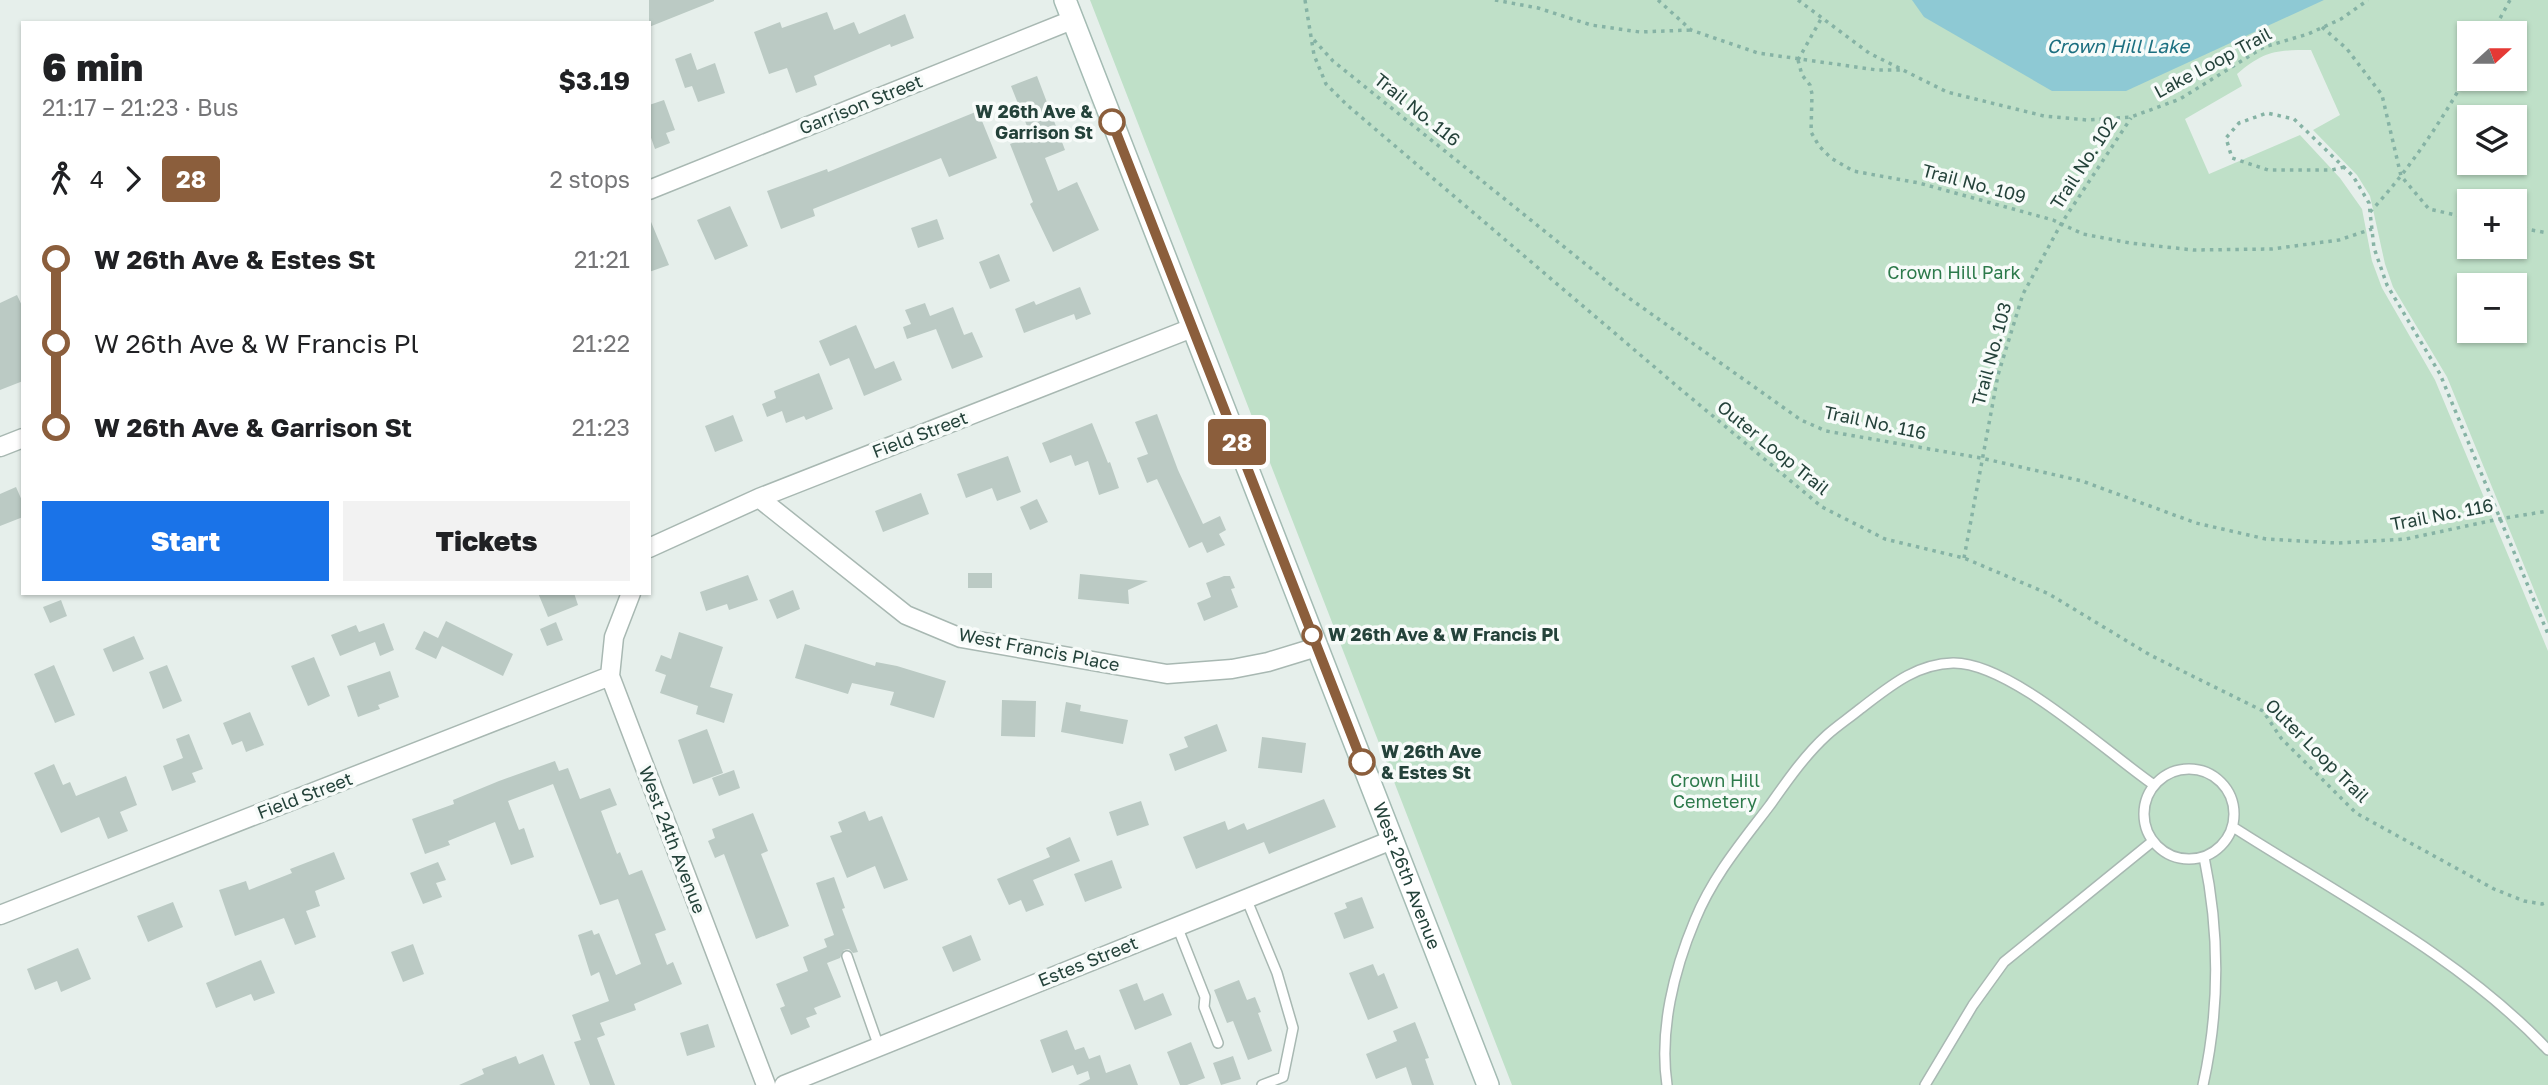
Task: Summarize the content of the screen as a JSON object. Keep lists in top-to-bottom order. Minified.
{"streets":{"street":["Garrison Street","Field Street","West Francis Place","West 24th Avenue","West 26th Avenue","Estes Street"],"path":["Lake Loop Trail","Trail No. 116","Trail No. 102","Trail No. 109","Trail No. 103","Outer Loop Trail"]},"crossings":[["Lake Loop Trail","Trail No. 102"],["Garrison Street","West 26th Avenue"],["Trail No. 116","Trail No. 103"],["Trail No. 116","Outer Loop Trail"],["Trail No. 102","Trail No. 109"],["Trail No. 102","Trail No. 103"],["Trail No. 109","Trail No. 103"],["Trail No. 103","Outer Loop Trail"],["Field Street","West Francis Place"],["Field Street","West 24th Avenue"],["Field Street","West 26th Avenue"],["West Francis Place","West 26th Avenue"],["West 26th Avenue","Estes Street"]],"water":["Crown Hill Lake"],"parks":["Crown Hill Park","Crown Hill Cemetery"],"places":["W 26th Ave & Garrison St","W 26th Ave & W Francis Pl","W 26th Ave & Estes St"],"lines":["bus line 28"],"north":"right","page":{"on_map":"28","map_buttons":["+","−"],"heading":["6 min","21:17 – 21:23 · Bus","$3.19"],"legs":["4","28","2 stops"],"list":[{"name":"W 26th Ave & Estes St","value":"21:21"},{"name":"W 26th Ave & W Francis Pl","value":"21:22"},{"name":"W 26th Ave & Garrison St","value":"21:23"}],"buttons":["Start","Tickets"]}}
